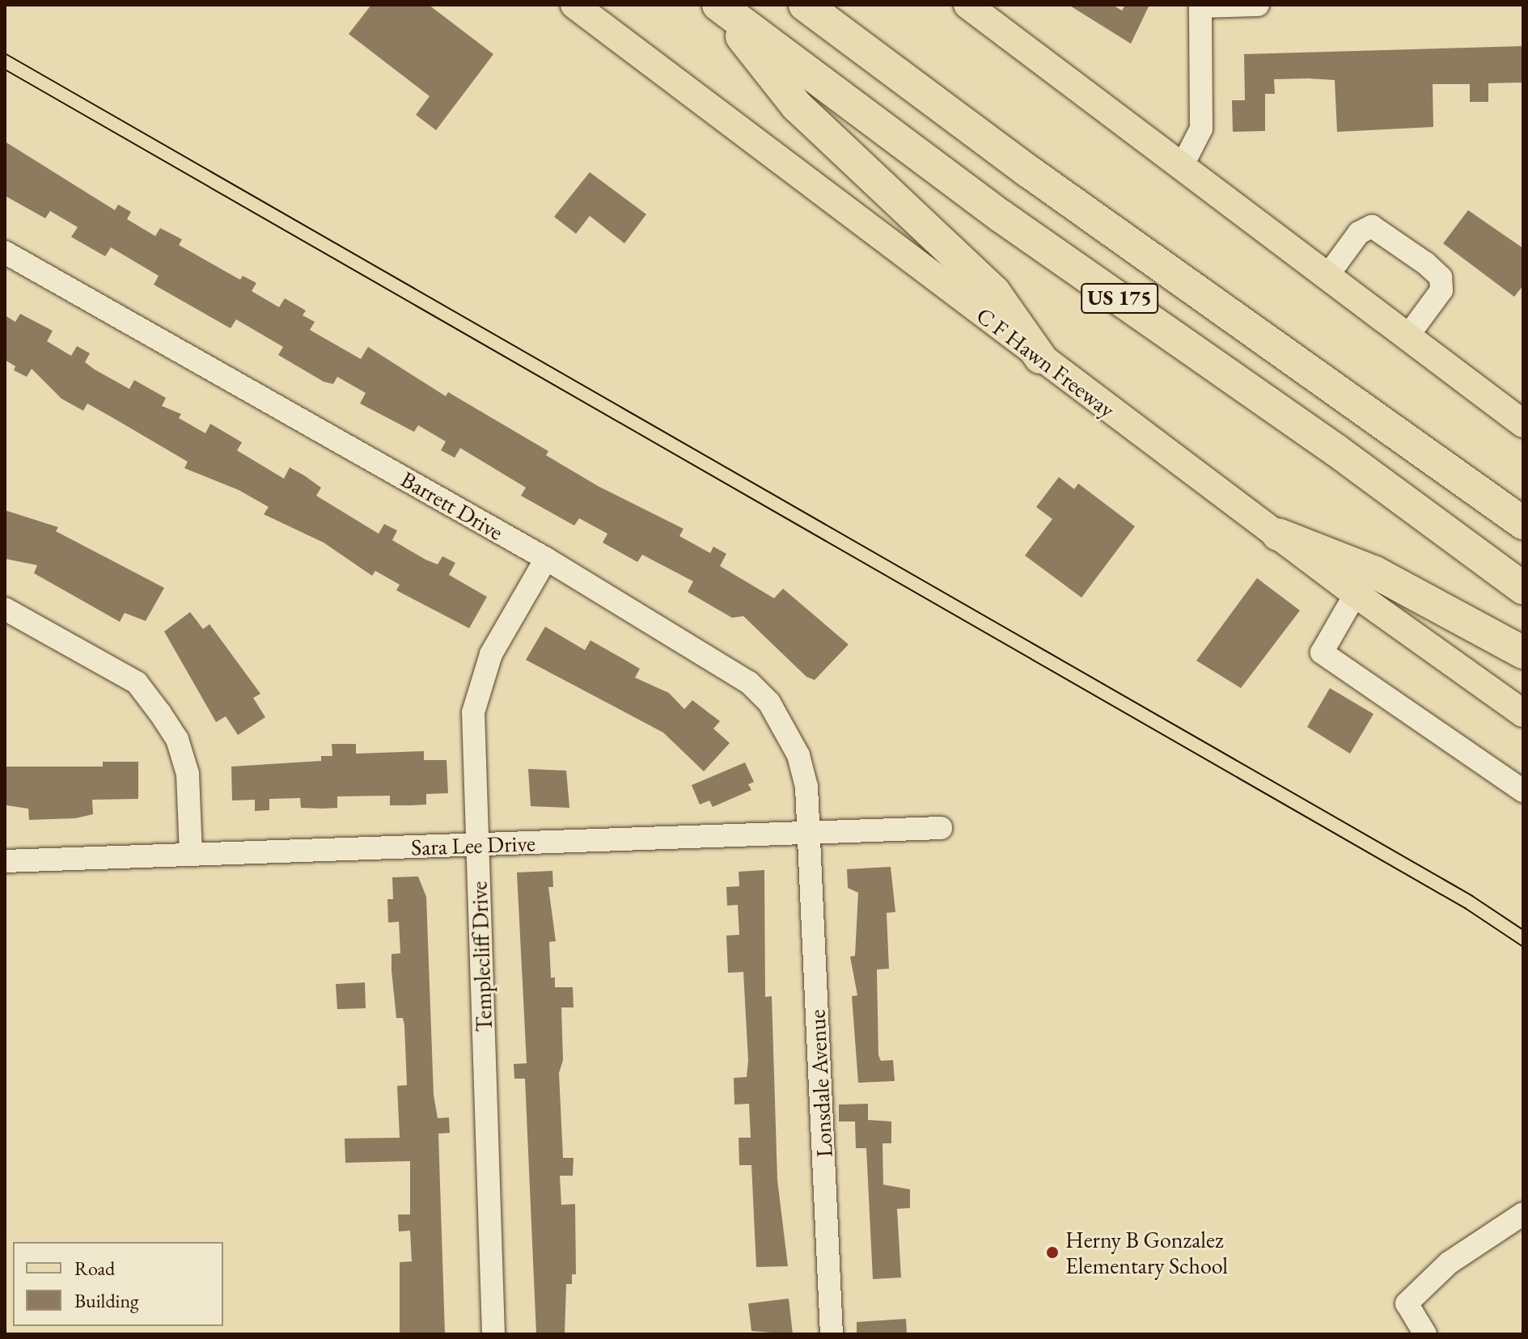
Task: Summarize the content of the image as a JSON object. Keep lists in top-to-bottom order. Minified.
{"streets":{"highway":["US 175"],"main road":["C F Hawn Freeway"],"street":["Barrett Drive","Sara Lee Drive","Templecliff Drive","Lonsdale Avenue"]},"crossings":[["Barrett Drive","Sara Lee Drive"],["Barrett Drive","Templecliff Drive"],["Barrett Drive","Lonsdale Avenue"],["Sara Lee Drive","Templecliff Drive"],["Sara Lee Drive","Lonsdale Avenue"]],"places":["Herny B Gonzalez Elementary School"],"legend":["Road","Building"]}
